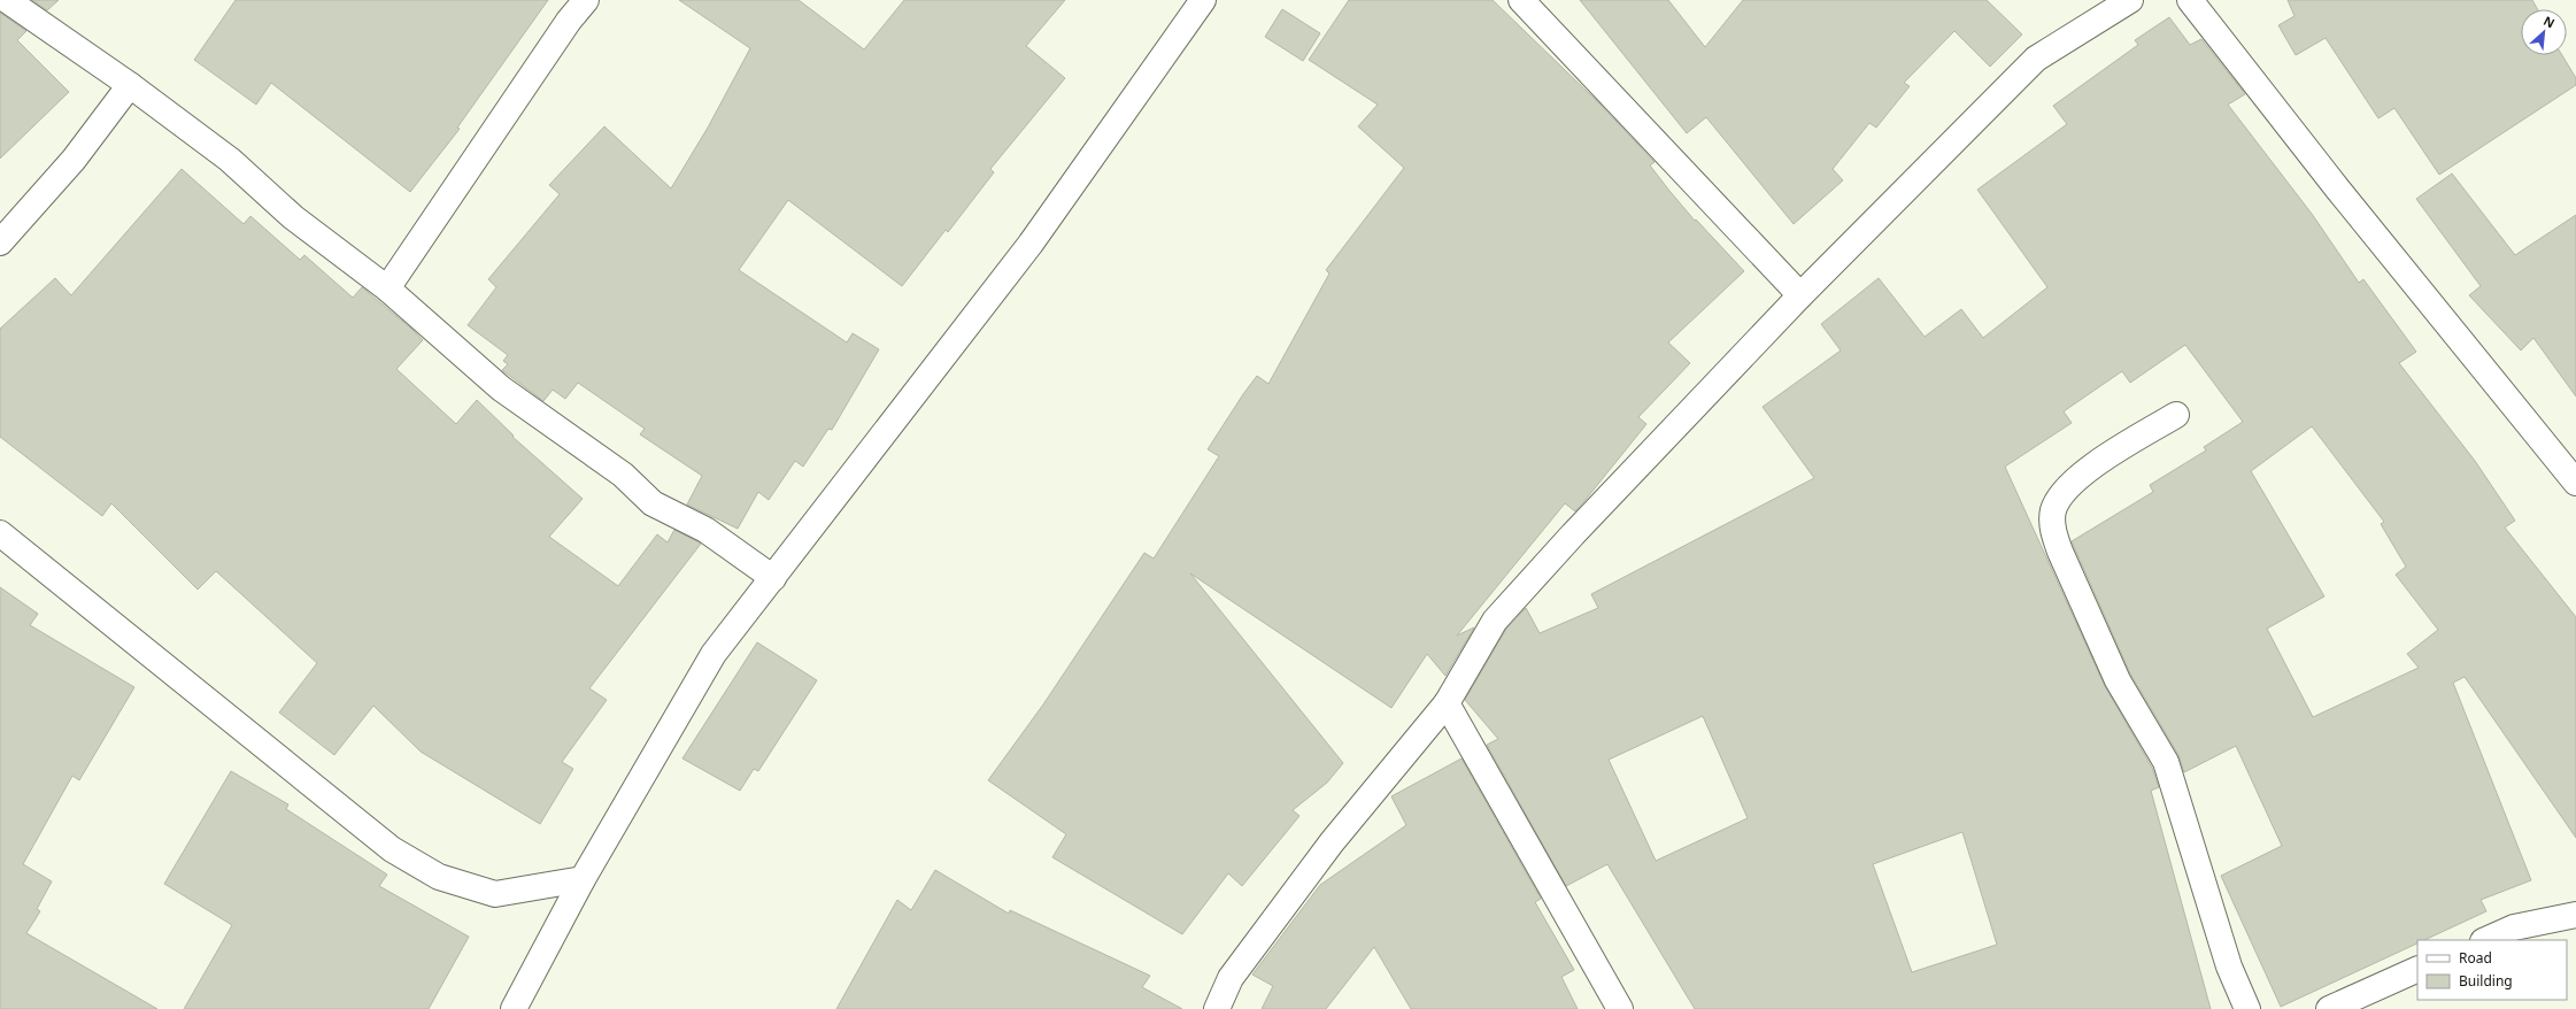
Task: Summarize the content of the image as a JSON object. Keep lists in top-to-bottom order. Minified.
{"legend":["Road","Building"],"north":"top right"}
